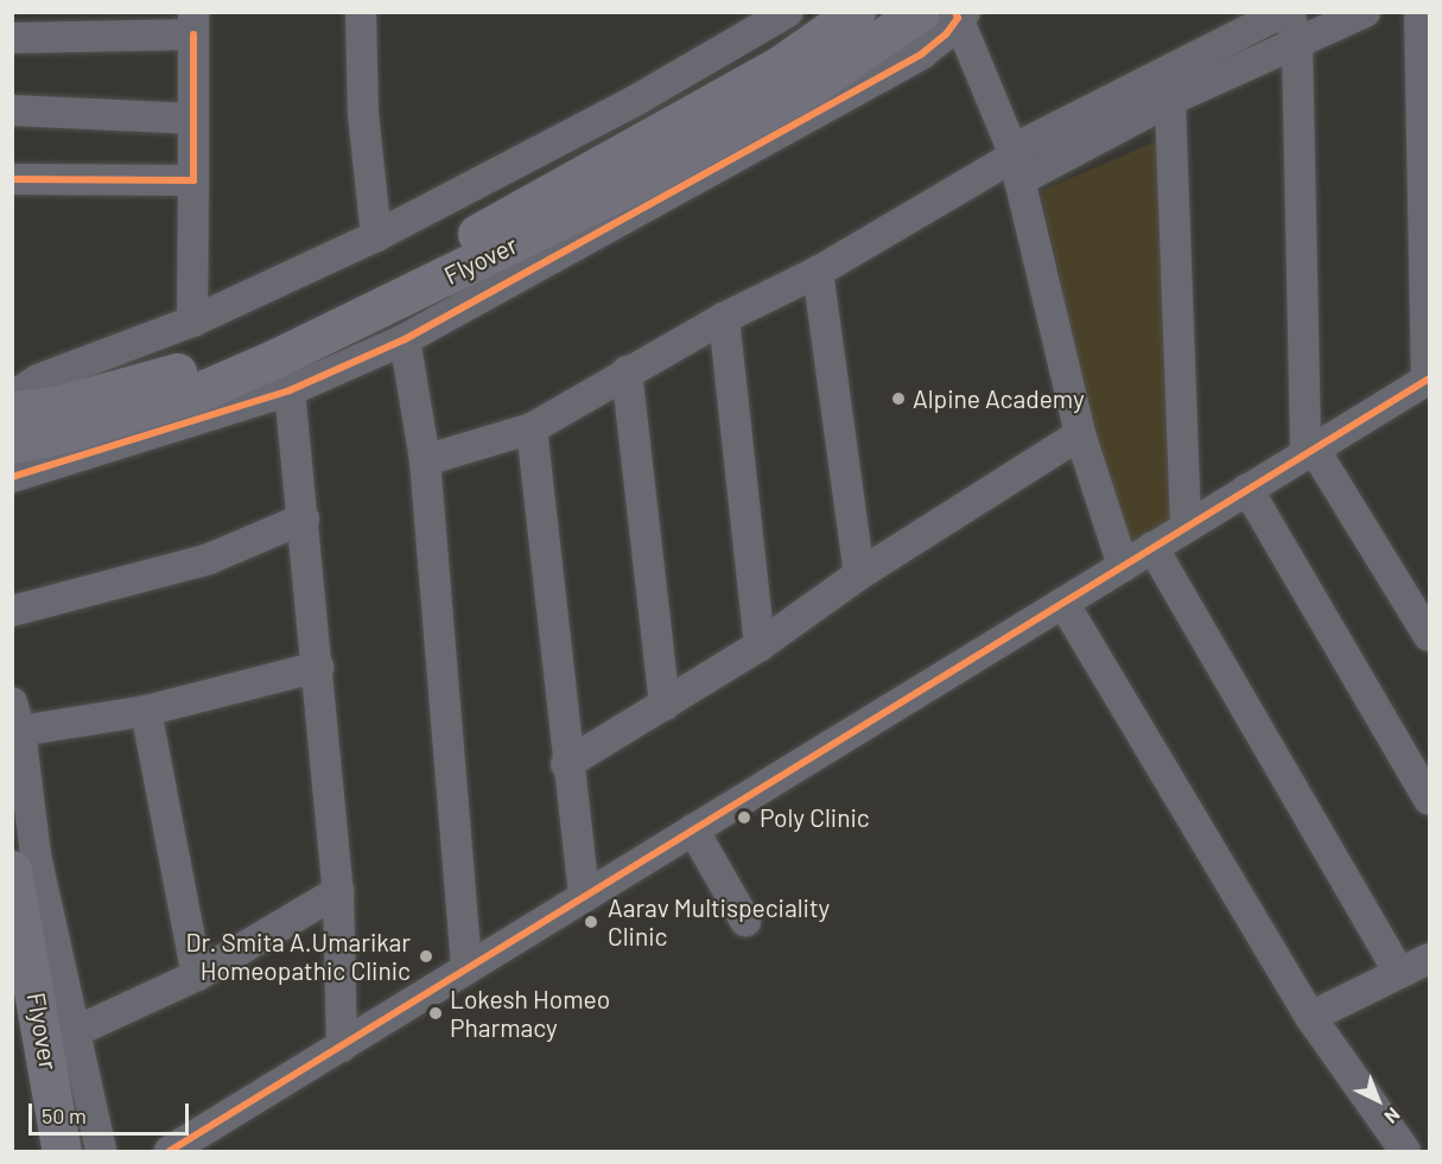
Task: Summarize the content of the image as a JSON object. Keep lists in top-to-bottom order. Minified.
{"streets":{"main road":["Flyover"]},"places":["Alpine Academy","Poly Clinic","Aarav Multispeciality Clinic","Dr. Smita A.Umarikar Homeopathic Clinic","Lokesh Homeo Pharmacy"],"scale_bar":"50 m","north":"bottom right"}
